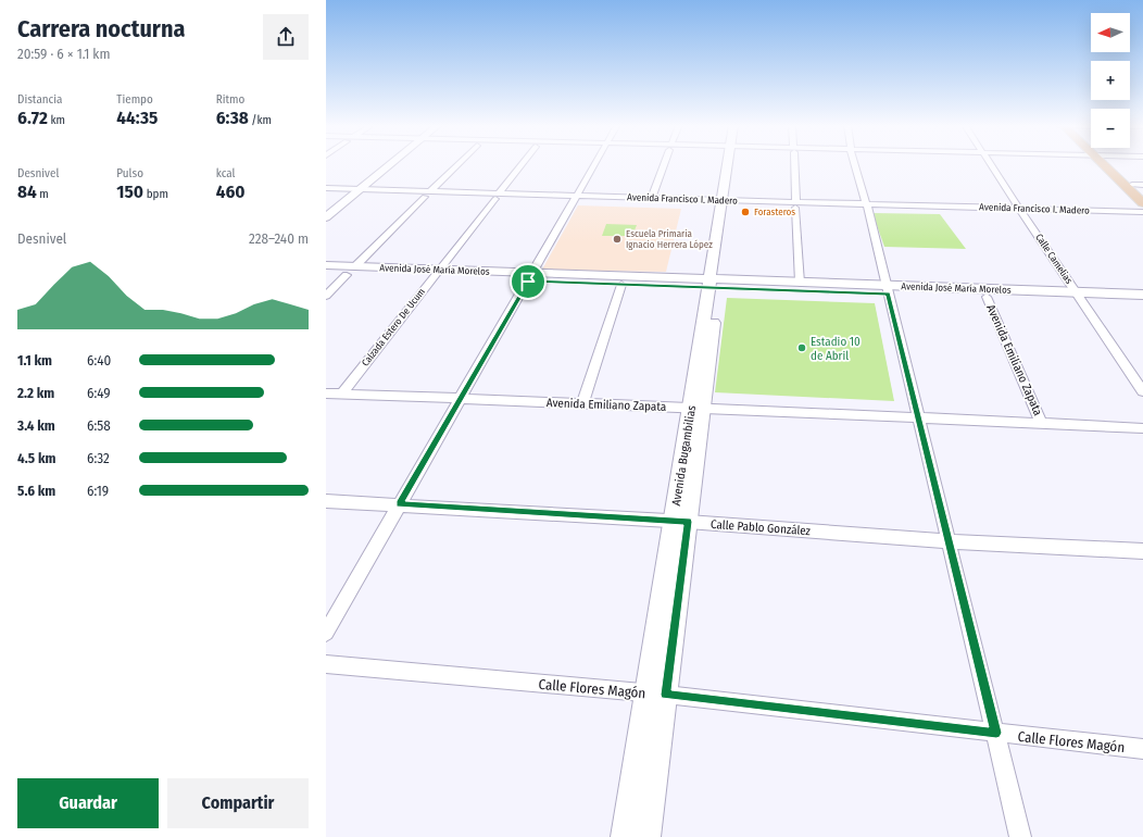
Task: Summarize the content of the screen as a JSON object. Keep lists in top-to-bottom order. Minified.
{"streets":{"street":["Avenida Francisco I. Madero","Calle Camelias","Avenida José María Morelos","Calzada Estero De Ucum","Avenida Emiliano Zapata","Avenida Bugambilias","Calle Pablo González","Calle Flores Magón"]},"crossings":[["Avenida Francisco I. Madero","Calle Camelias"],["Avenida Francisco I. Madero","Calzada Estero De Ucum"],["Avenida Francisco I. Madero","Avenida Bugambilias"],["Calle Camelias","Avenida José María Morelos"],["Avenida José María Morelos","Calzada Estero De Ucum"],["Avenida José María Morelos","Avenida Emiliano Zapata"],["Avenida José María Morelos","Avenida Bugambilias"],["Calzada Estero De Ucum","Avenida Emiliano Zapata"],["Avenida Emiliano Zapata","Avenida Bugambilias"],["Avenida Bugambilias","Calle Pablo González"],["Avenida Bugambilias","Calle Flores Magón"]],"places":["Forasteros","Escuela Primaria Ignacio Herrera López","Estadio 10 de Abril"],"north":"left","page":{"heading":["Carrera nocturna","20:59 · 6 × 1.1 km"],"map_buttons":["+","−"],"stats":[["Distancia","6.72 km"],["Tiempo","44:35"],["Ritmo","6:38 /km"],["Desnivel","84 m"],["Pulso","150 bpm"],["kcal","460"]],"chart":["Desnivel","228–240 m"],"list":[{"name":"1.1 km","note":"6:40"},{"name":"2.2 km","note":"6:49"},{"name":"3.4 km","note":"6:58"},{"name":"4.5 km","note":"6:32"},{"name":"5.6 km","note":"6:19"}],"buttons":["Guardar","Compartir"]}}
